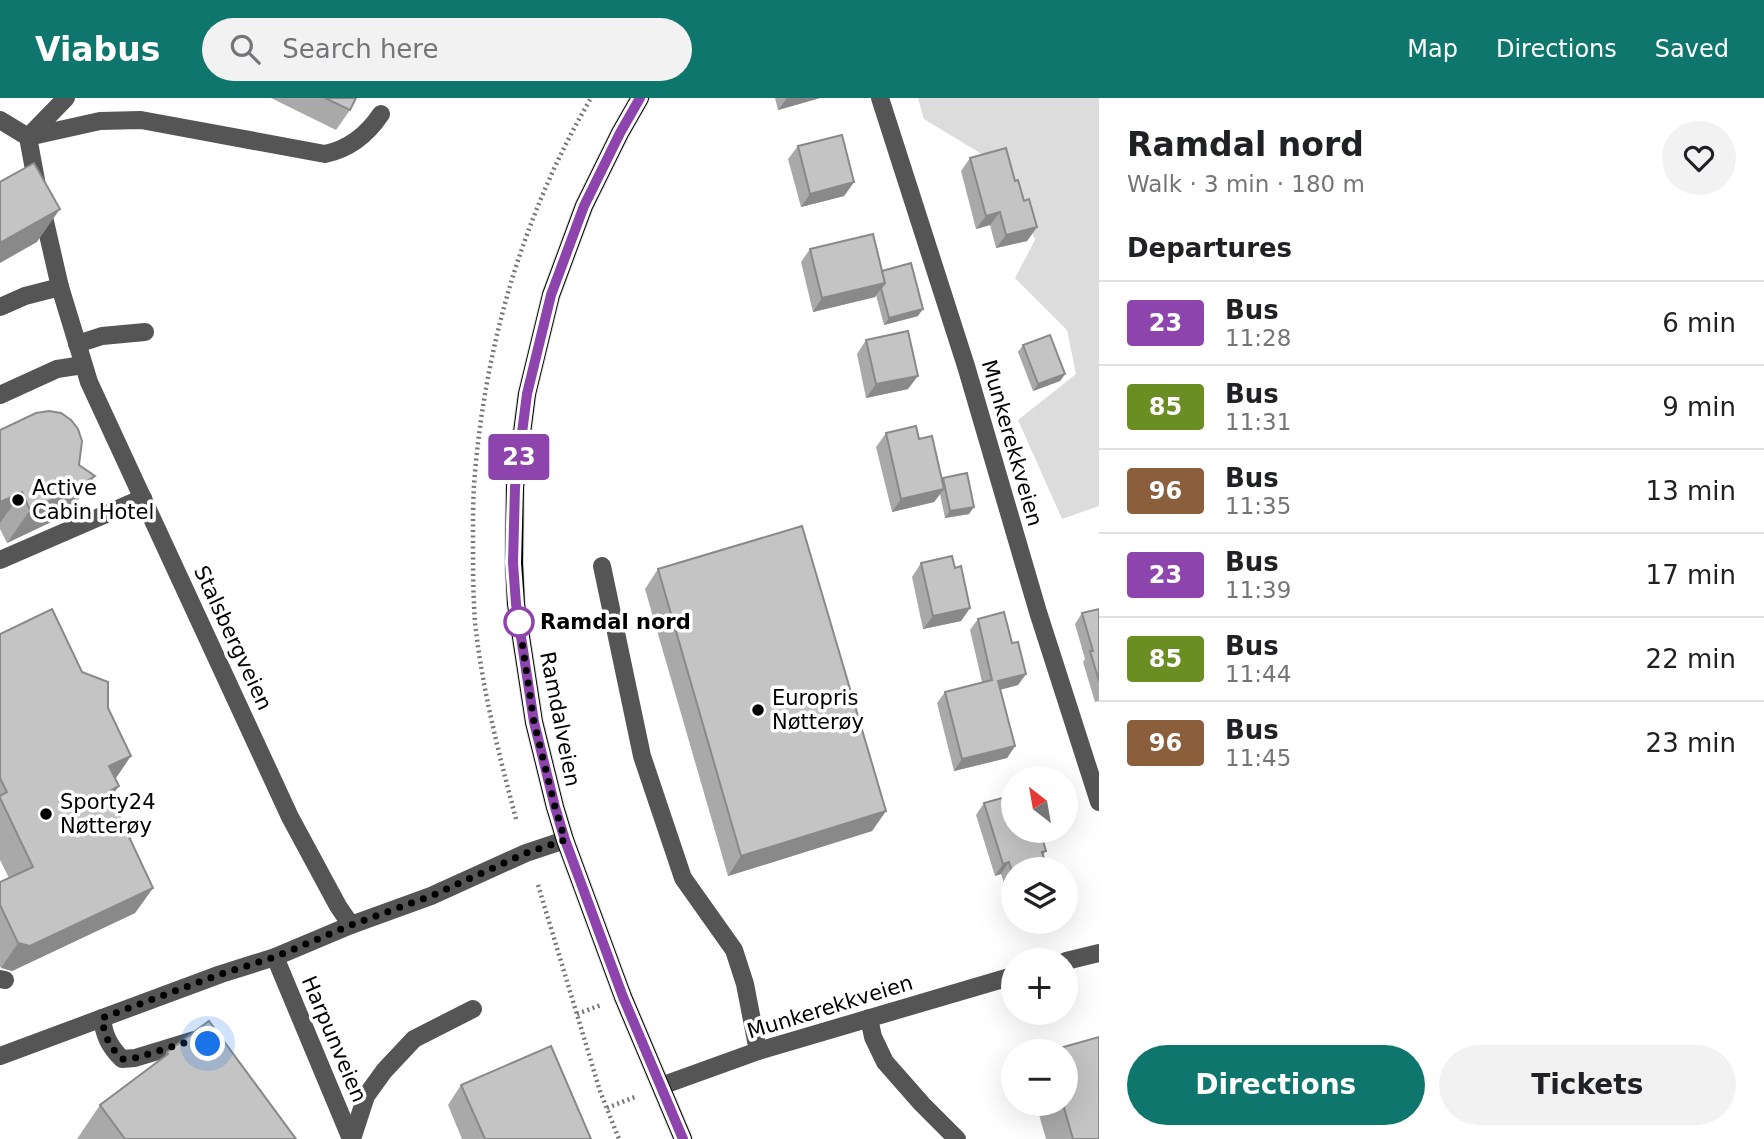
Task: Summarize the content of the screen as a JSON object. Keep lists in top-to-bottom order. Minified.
{"streets":{"main road":["Ramdalveien"],"street":["Munkerekkveien","Stalsbergveien","Harpunveien"]},"crossings":[["Munkerekkveien","Ramdalveien"]],"places":["Active Cabin Hotel","Ramdal nord","Europris Nøtterøy","Sporty24 Nøtterøy"],"lines":["bus line 23"],"north":"top left","page":{"header":"Viabus","search":"Search here","nav":["Map","Directions","Saved"],"on_map":"23","heading":[["Ramdal nord","Walk · 3 min · 180 m"],"Departures"],"list":[{"mark":"23","name":"Bus","note":"11:28","value":"6 min"},{"mark":"85","name":"Bus","note":"11:31","value":"9 min"},{"mark":"96","name":"Bus","note":"11:35","value":"13 min"},{"mark":"23","name":"Bus","note":"11:39","value":"17 min"},{"mark":"85","name":"Bus","note":"11:44","value":"22 min"},{"mark":"96","name":"Bus","note":"11:45","value":"23 min"}],"map_buttons":["+","−"],"buttons":["Directions","Tickets"]}}
